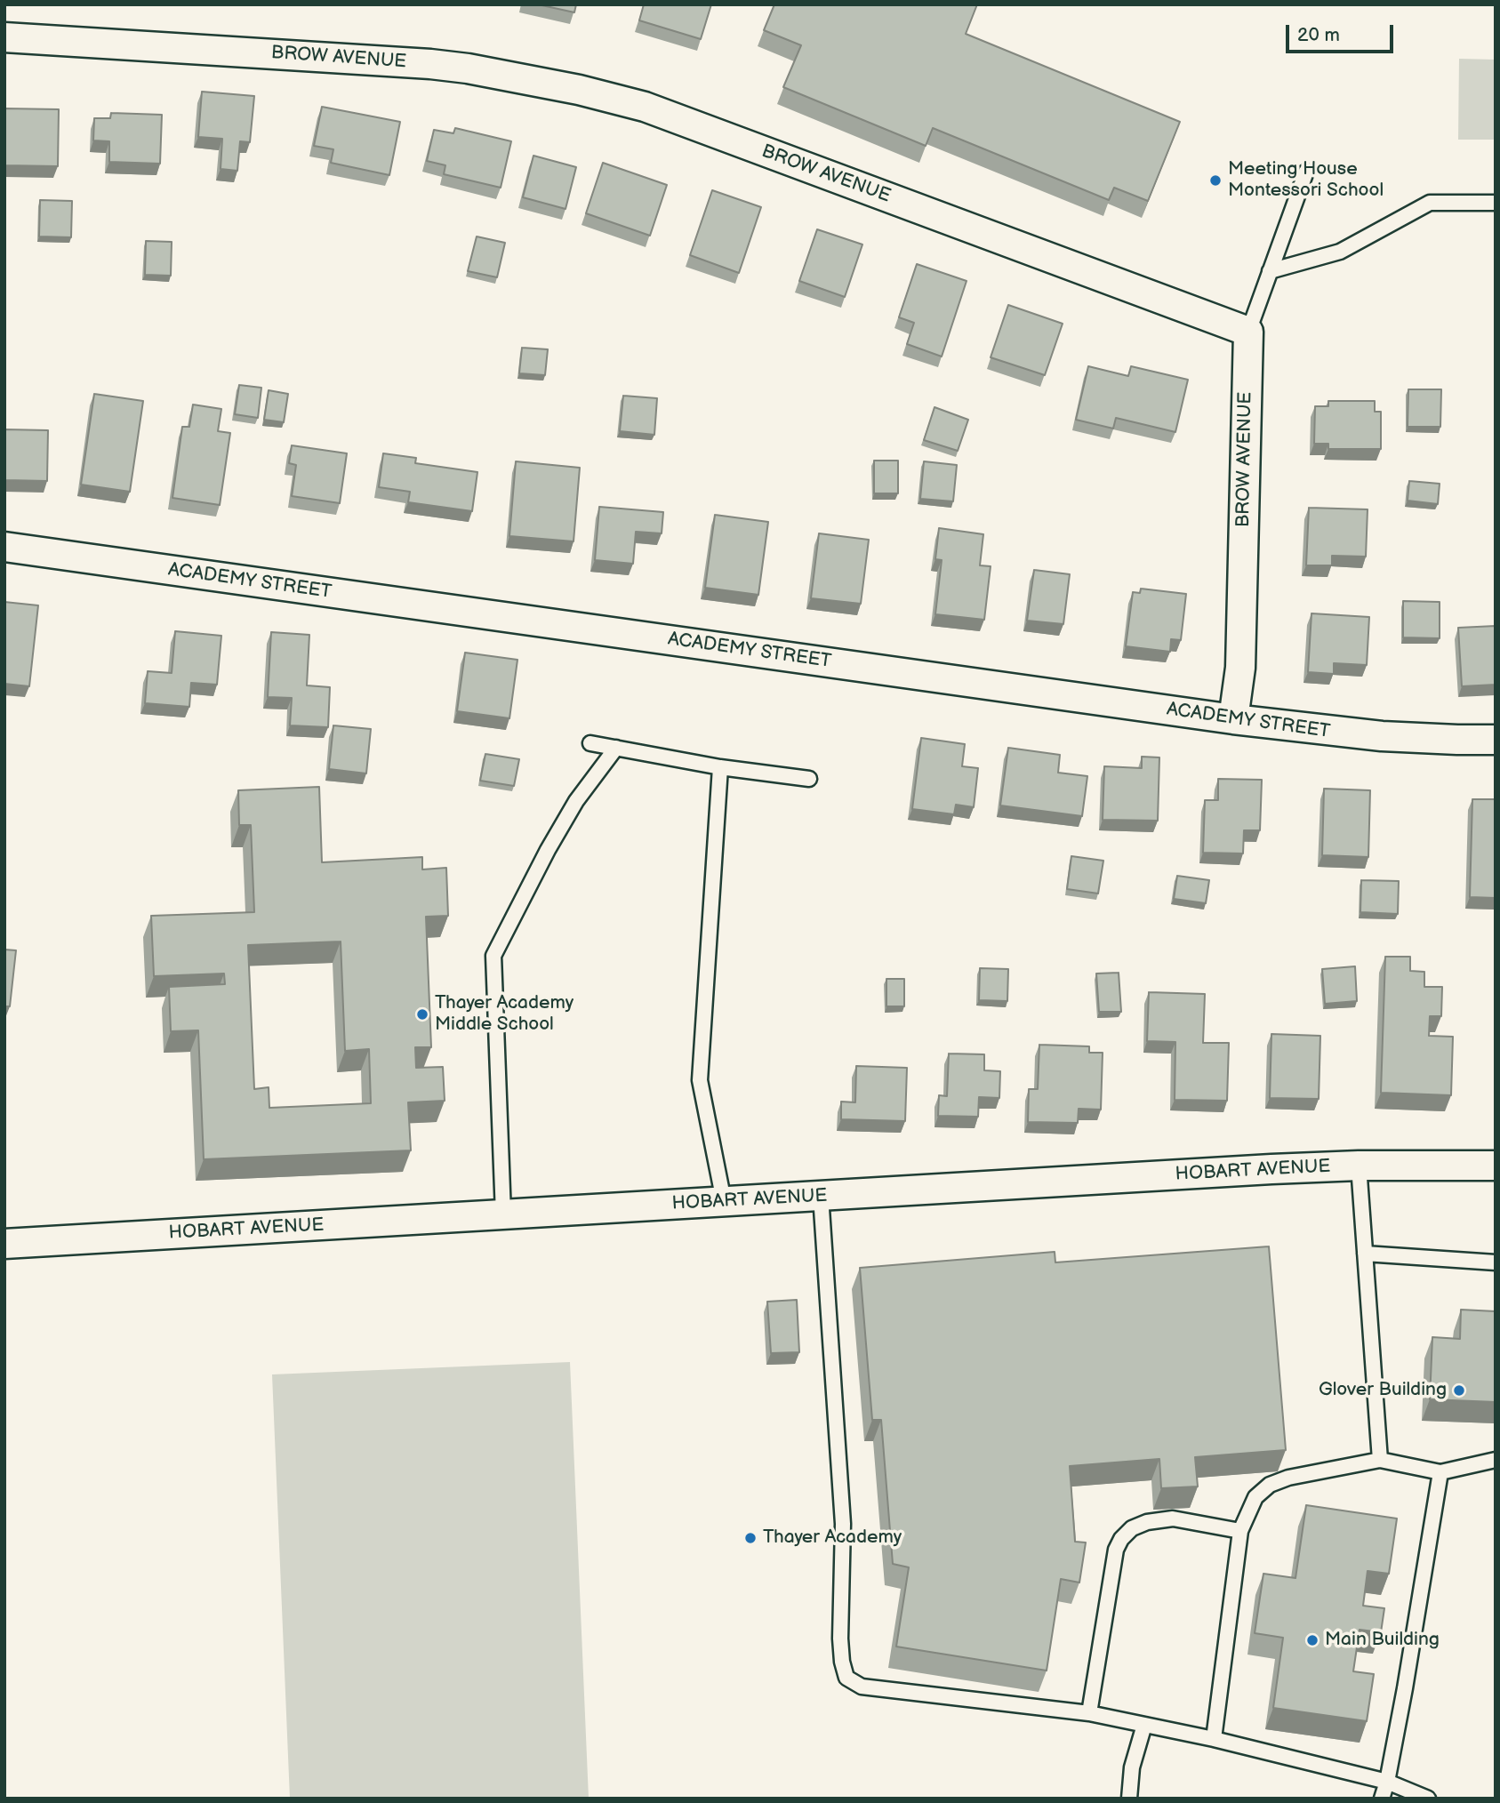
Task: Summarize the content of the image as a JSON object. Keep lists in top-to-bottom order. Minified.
{"streets":{"street":["BROW AVENUE","ACADEMY STREET","HOBART AVENUE"]},"crossings":[["BROW AVENUE","ACADEMY STREET"]],"places":["Meeting House Montessori School","Thayer Academy Middle School","Glover Building","Thayer Academy","Main Building"],"scale_bar":"20 m"}
